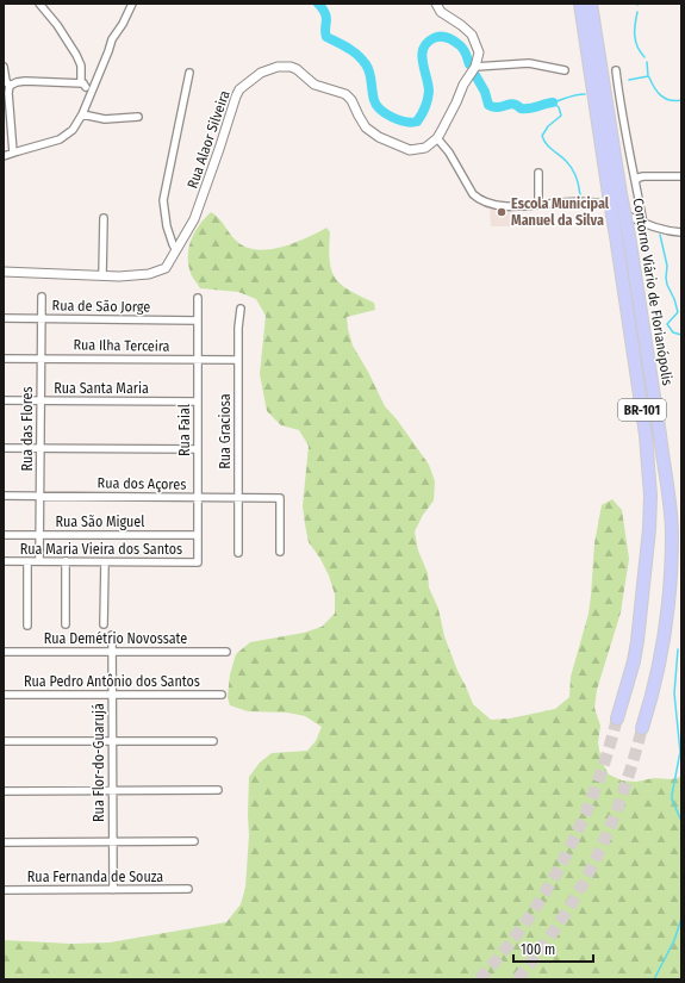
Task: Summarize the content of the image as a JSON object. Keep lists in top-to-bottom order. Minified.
{"streets":{"highway":["Contorno Viário de Florianópolis","BR-101"],"street":["Rua Alaor Silveira","Rua de São Jorge","Rua Ilha Terceira","Rua Santa Maria","Rua das Flores","Rua Faial","Rua Graciosa","Rua dos Açores","Rua São Miguel","Rua Maria Vieira dos Santos","Rua Demétrio Novossate","Rua Pedro Antônio dos Santos","Rua Flor-do-Guarujá","Rua Fernanda de Souza"]},"crossings":[["Rua de São Jorge","Rua das Flores"],["Rua de São Jorge","Rua Faial"],["Rua Ilha Terceira","Rua das Flores"],["Rua Ilha Terceira","Rua Faial"],["Rua Ilha Terceira","Rua Graciosa"],["Rua Santa Maria","Rua das Flores"],["Rua Santa Maria","Rua Faial"],["Rua das Flores","Rua dos Açores"],["Rua das Flores","Rua São Miguel"],["Rua das Flores","Rua Maria Vieira dos Santos"],["Rua Faial","Rua dos Açores"],["Rua Faial","Rua São Miguel"],["Rua Faial","Rua Maria Vieira dos Santos"],["Rua Graciosa","Rua dos Açores"],["Rua Demétrio Novossate","Rua Flor-do-Guarujá"],["Rua Pedro Antônio dos Santos","Rua Flor-do-Guarujá"],["Rua Flor-do-Guarujá","Rua Fernanda de Souza"]],"places":["Escola Municipal Manuel da Silva"],"scale_bar":"100 m"}
